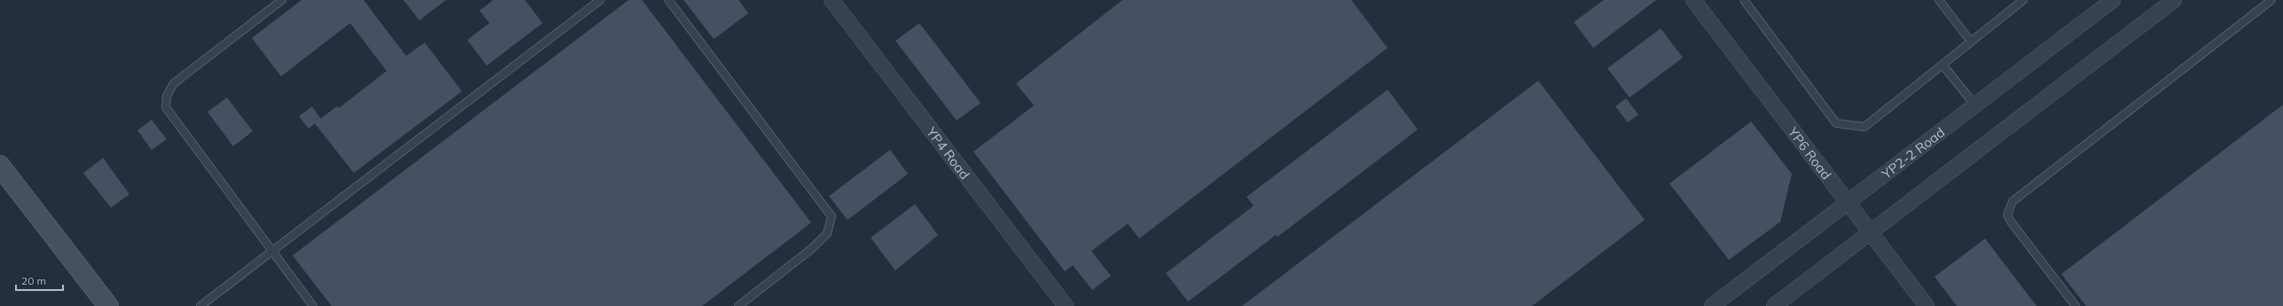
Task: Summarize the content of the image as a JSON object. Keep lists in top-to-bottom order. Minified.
{"streets":{"street":["YP4 Road","YP6 Road","YP2-2 Road"]},"crossings":[["YP6 Road","YP2-2 Road"]],"scale_bar":"20 m"}
